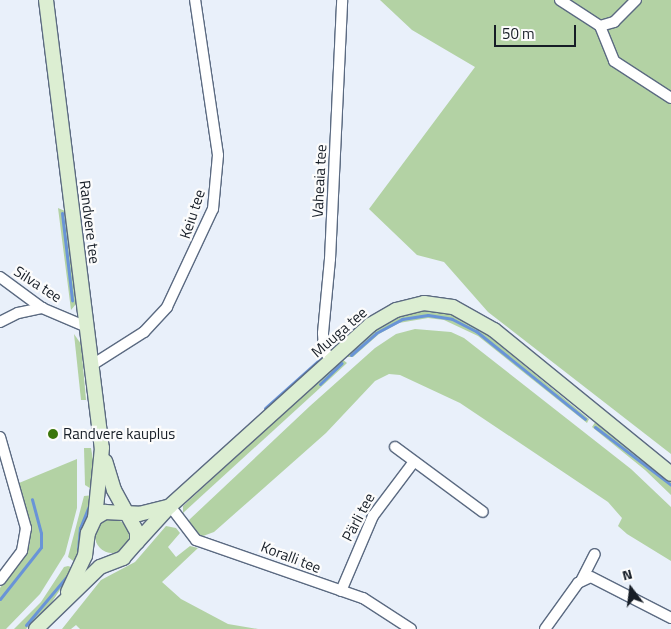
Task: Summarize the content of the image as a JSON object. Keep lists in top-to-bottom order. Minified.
{"streets":{"street":["Vaheaia tee","Keiu tee","Randvere tee","Silva tee","Muuga tee","Pärli tee","Koralli tee"]},"crossings":[["Vaheaia tee","Muuga tee"],["Keiu tee","Randvere tee"],["Randvere tee","Silva tee"],["Randvere tee","Muuga tee"],["Muuga tee","Koralli tee"],["Pärli tee","Koralli tee"]],"places":["Randvere kauplus"],"scale_bar":"50 m","north":"top"}
